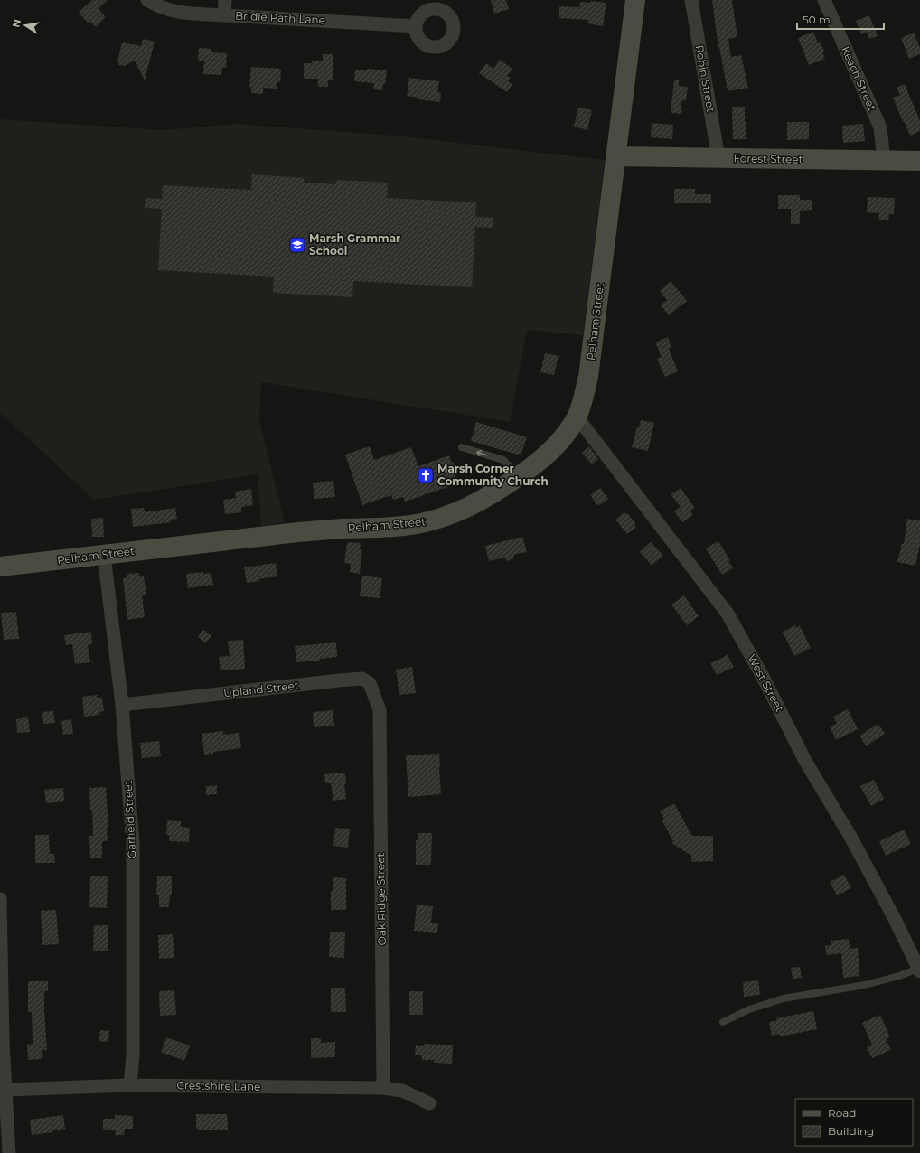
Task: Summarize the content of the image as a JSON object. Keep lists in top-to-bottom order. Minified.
{"streets":{"street":["Bridle Path Lane","Robin Street","Keach Street","Forest Street","Pelham Street","West Street","Upland Street","Garfield Street","Oak Ridge Street","Crestshire Lane"]},"crossings":[["Robin Street","Forest Street"],["Keach Street","Forest Street"],["Forest Street","Pelham Street"],["Pelham Street","West Street"],["Pelham Street","Garfield Street"],["Upland Street","Garfield Street"],["Upland Street","Oak Ridge Street"],["Garfield Street","Crestshire Lane"],["Oak Ridge Street","Crestshire Lane"]],"places":{"school or university":["Marsh Grammar School"],"church":["Marsh Corner Community Church"]},"legend":["Road","Building"],"scale_bar":"50 m","north":"left"}
